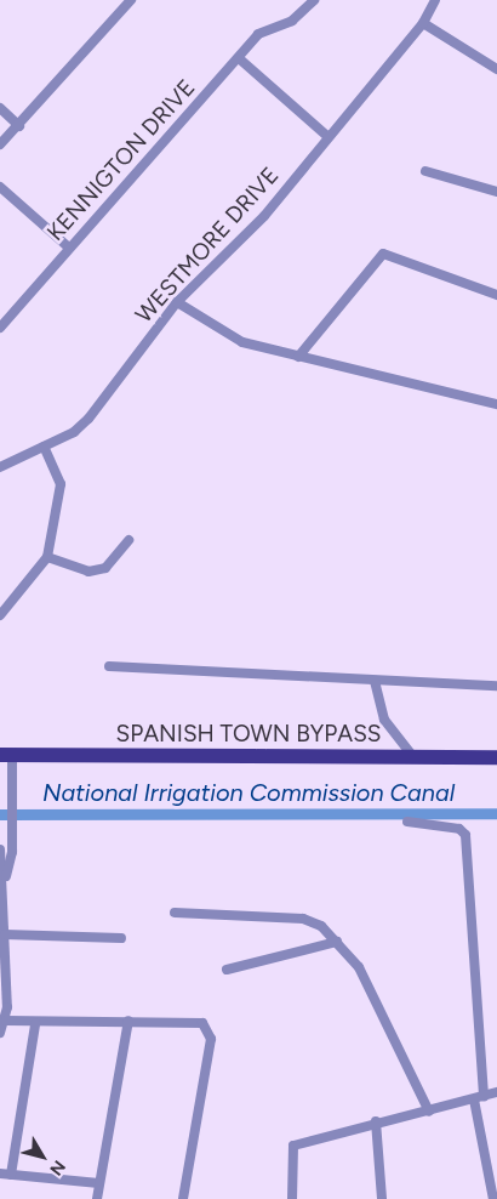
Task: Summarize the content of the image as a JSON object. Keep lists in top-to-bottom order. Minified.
{"streets":{"main road":["SPANISH TOWN BYPASS"],"street":["KENNIGTON DRIVE","WESTMORE DRIVE"]},"water":["National Irrigation Commission Canal"],"north":"bottom right"}
